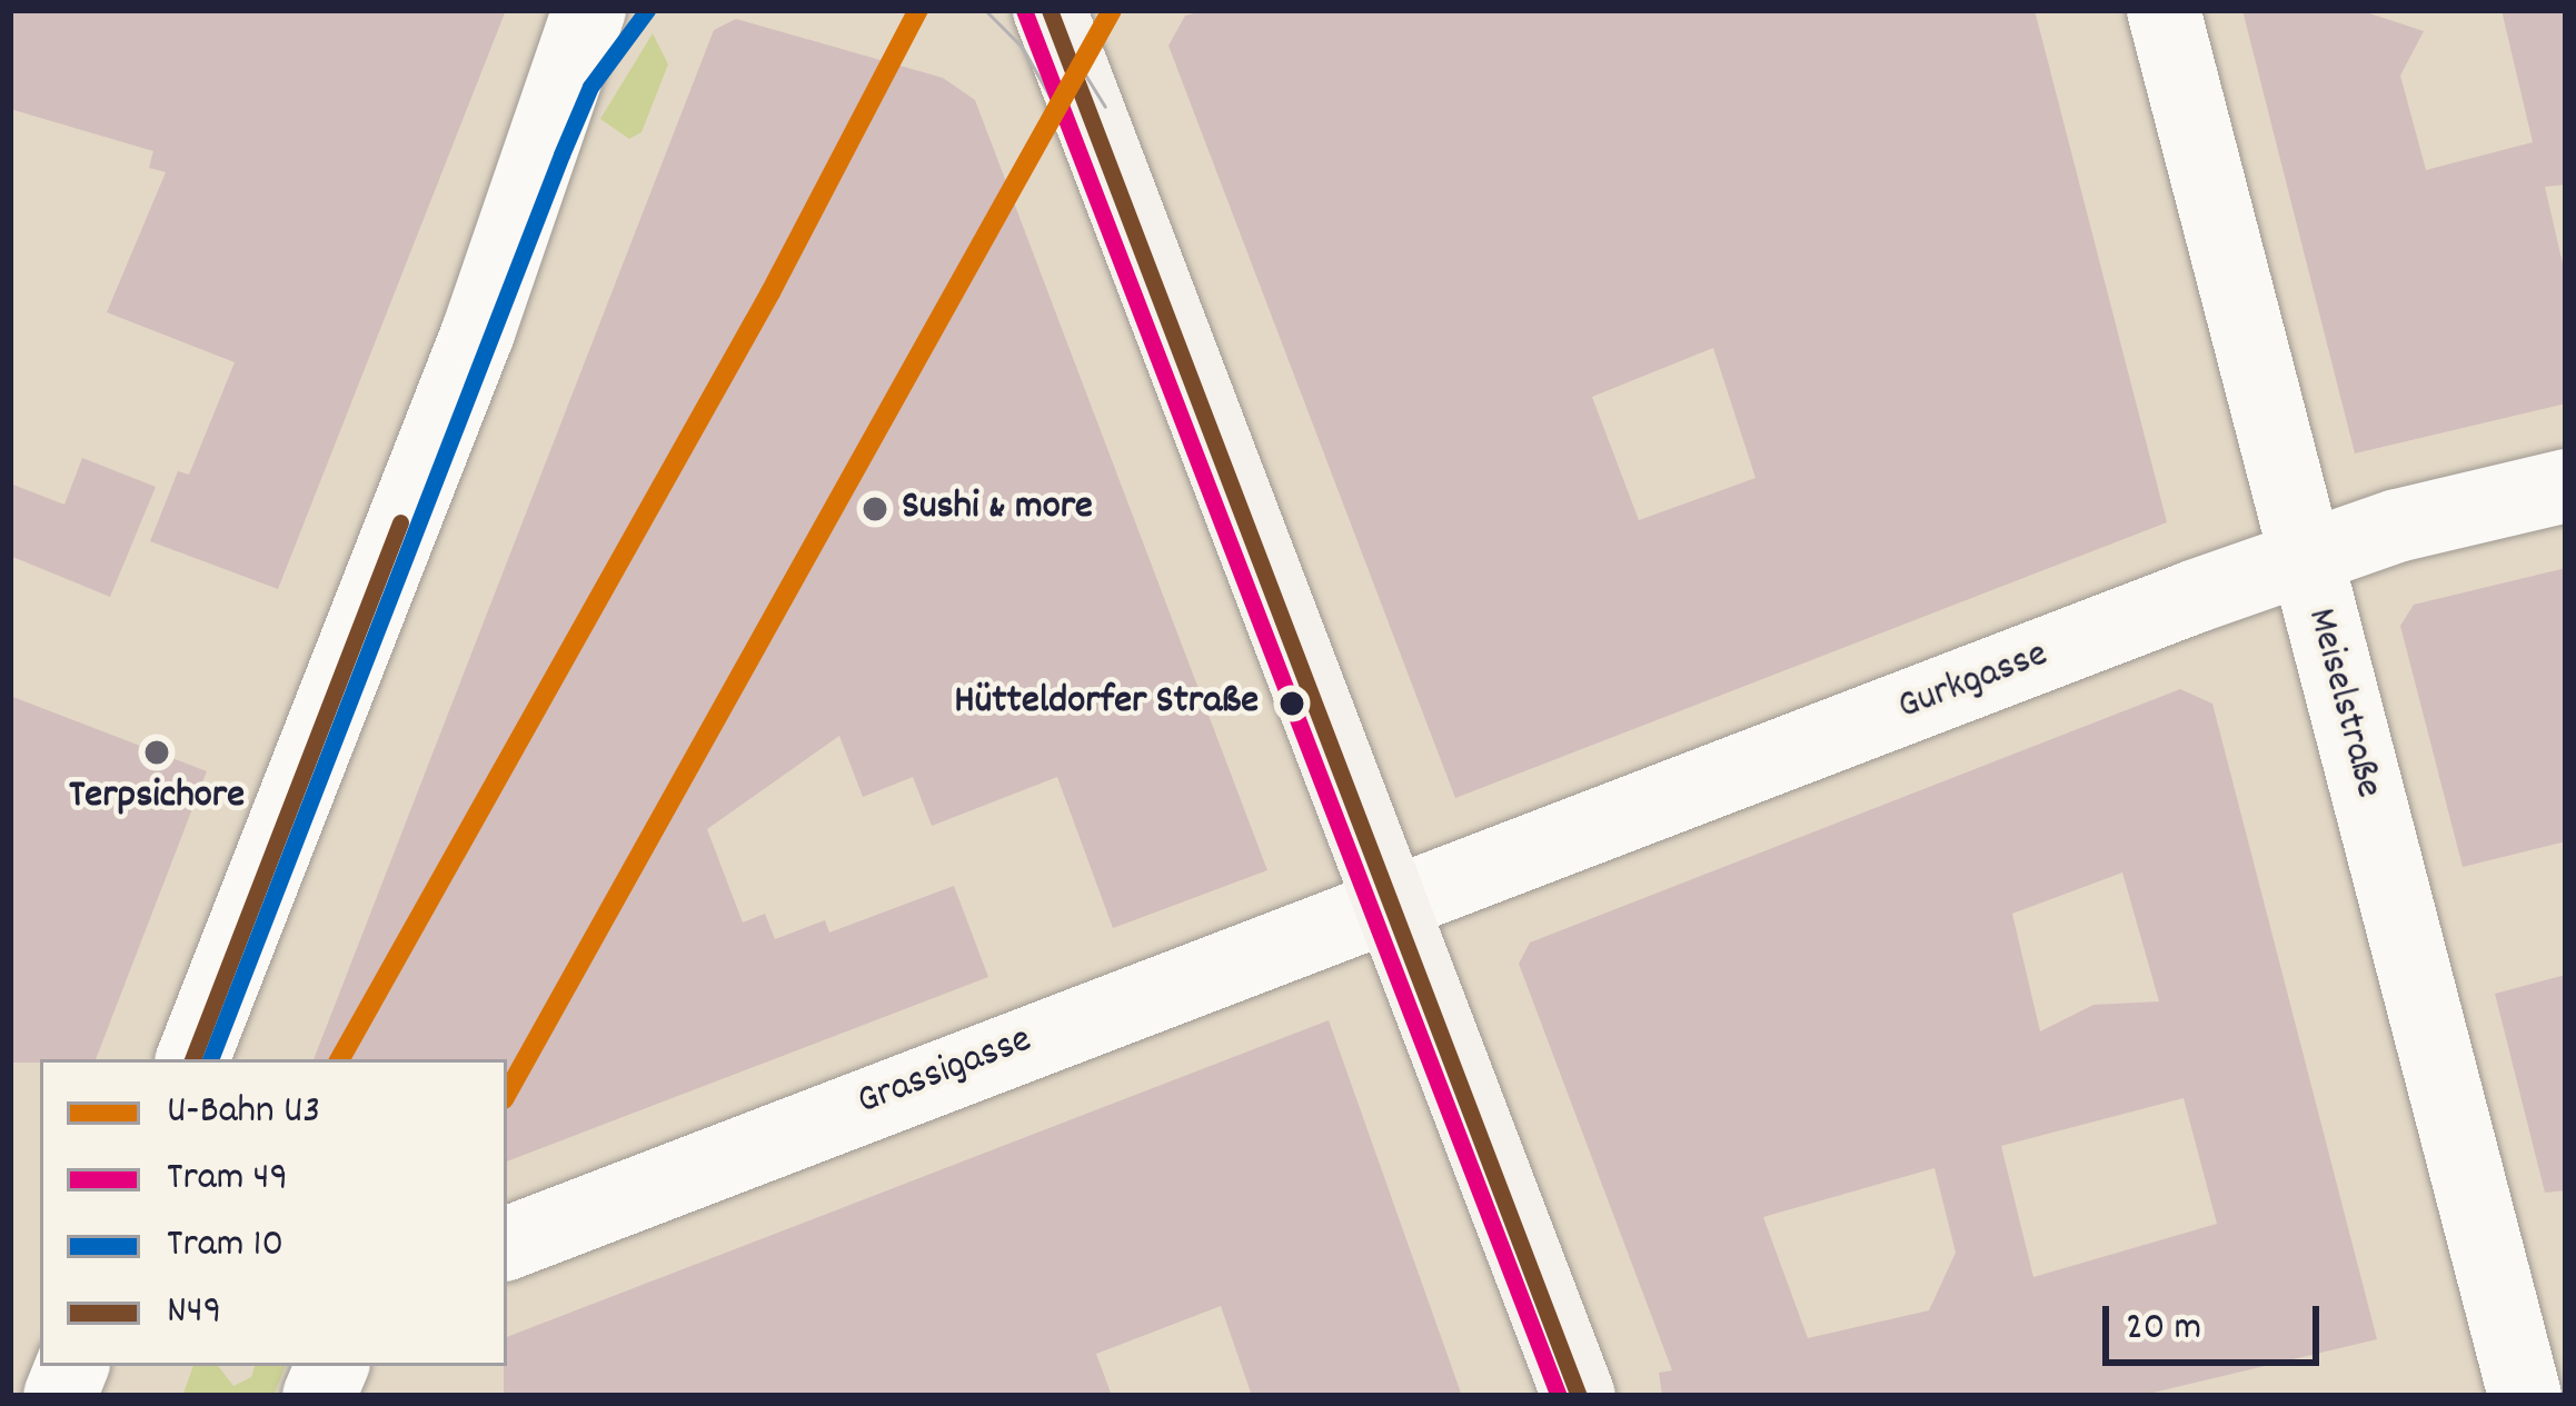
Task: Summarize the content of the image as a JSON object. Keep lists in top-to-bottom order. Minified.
{"streets":{"street":["Gurkgasse","Meiselstraße","Grassigasse"]},"crossings":[["Gurkgasse","Meiselstraße"],["Gurkgasse","Grassigasse"]],"places":["Sushi & more","Hütteldorfer Straße","Terpsichore"],"lines":["metro line U3","tram line 49","tram line 10","transit line N49"],"legend":["U-Bahn U3","Tram 49","Tram 10","N49"],"scale_bar":"20 m"}
